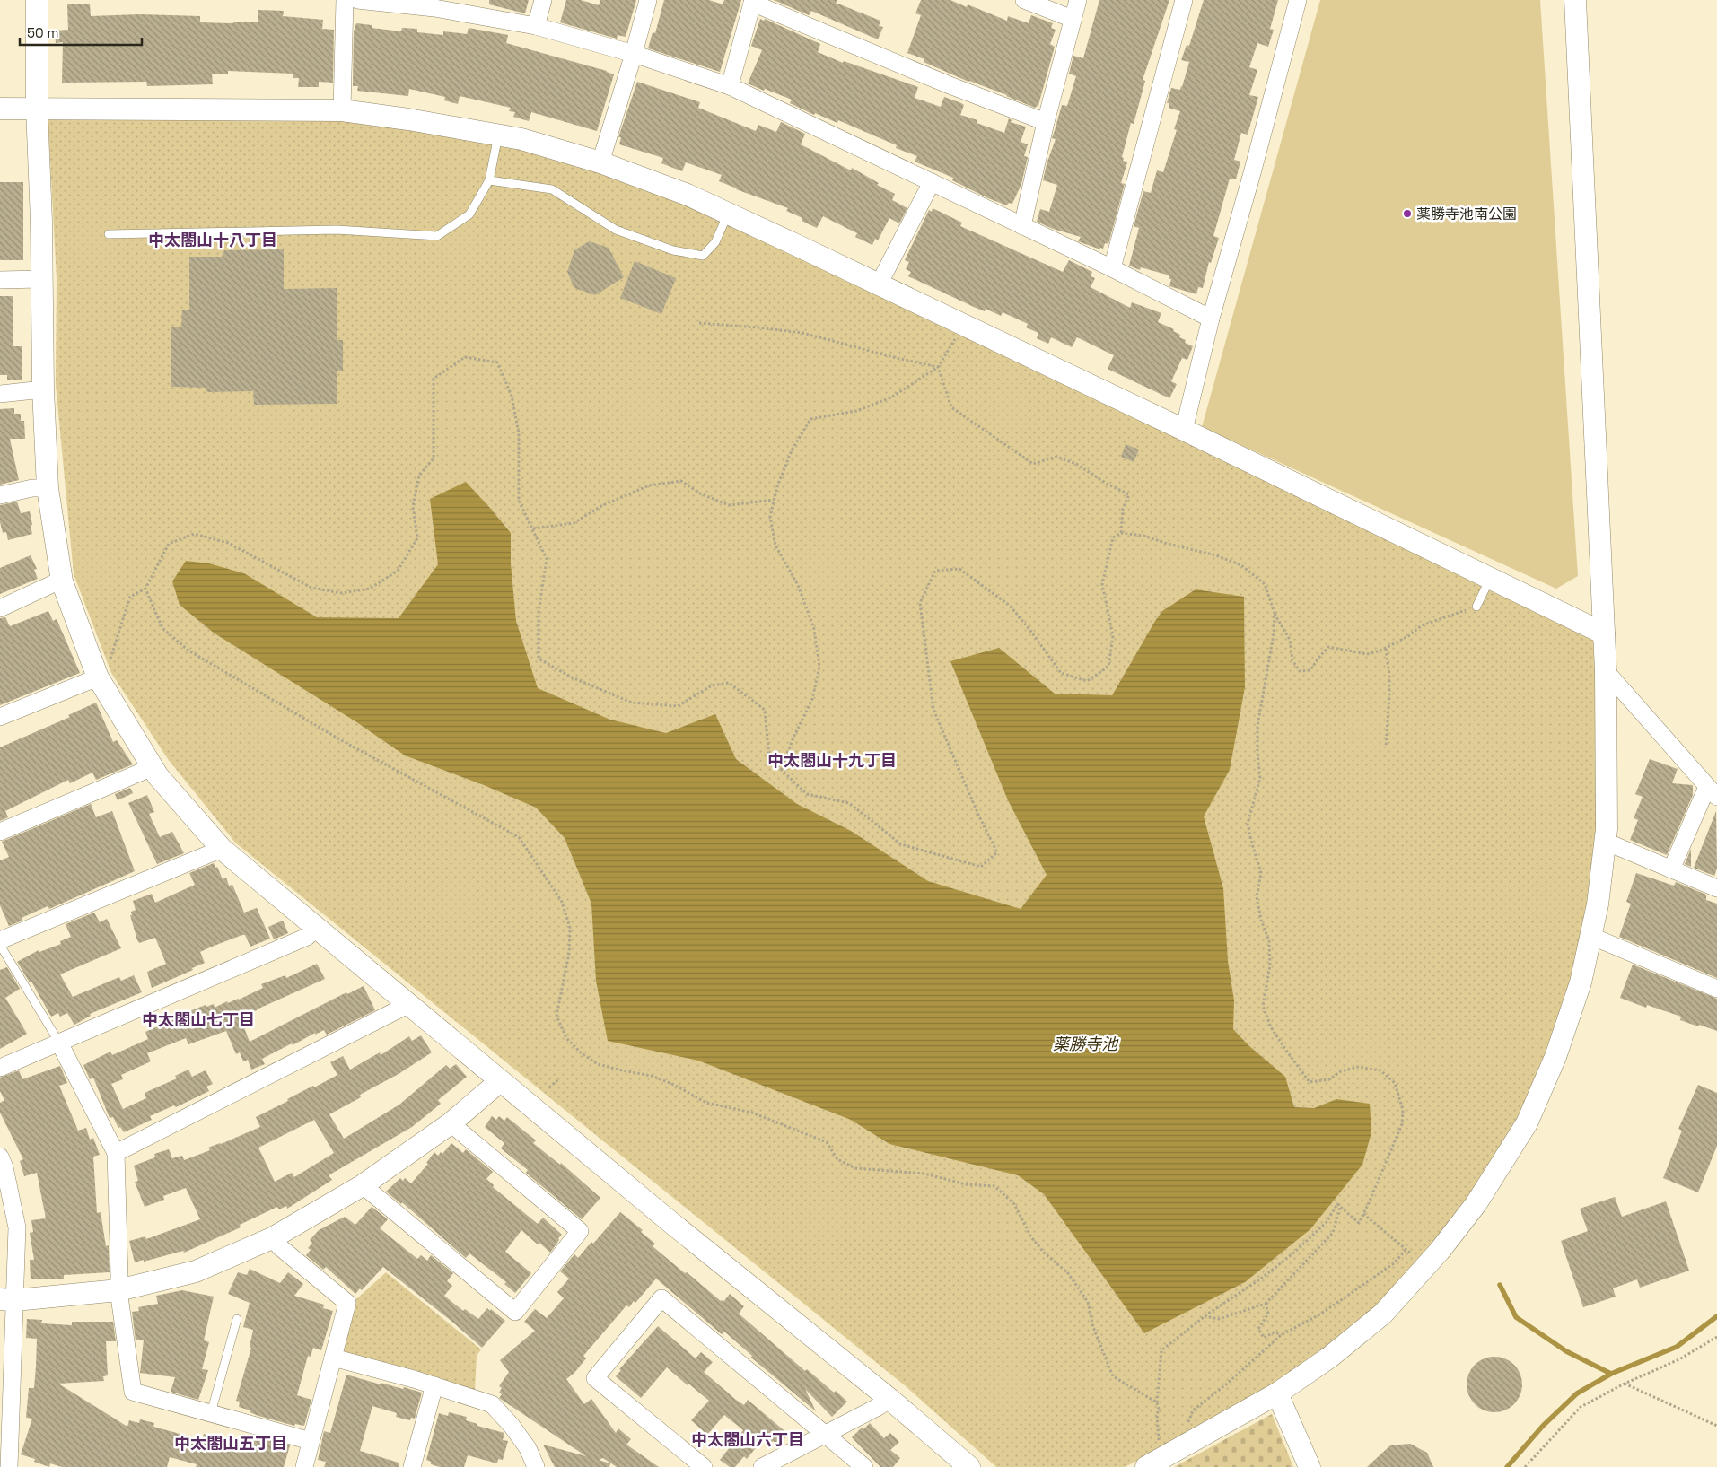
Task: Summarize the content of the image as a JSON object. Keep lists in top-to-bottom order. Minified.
{"districts":["中太閤山十八丁目","中太閤山十九丁目","中太閤山七丁目","中太閤山六丁目","中太閤山五丁目"],"water":["薬勝寺池"],"places":["薬勝寺池南公園"],"scale_bar":"50 m"}
